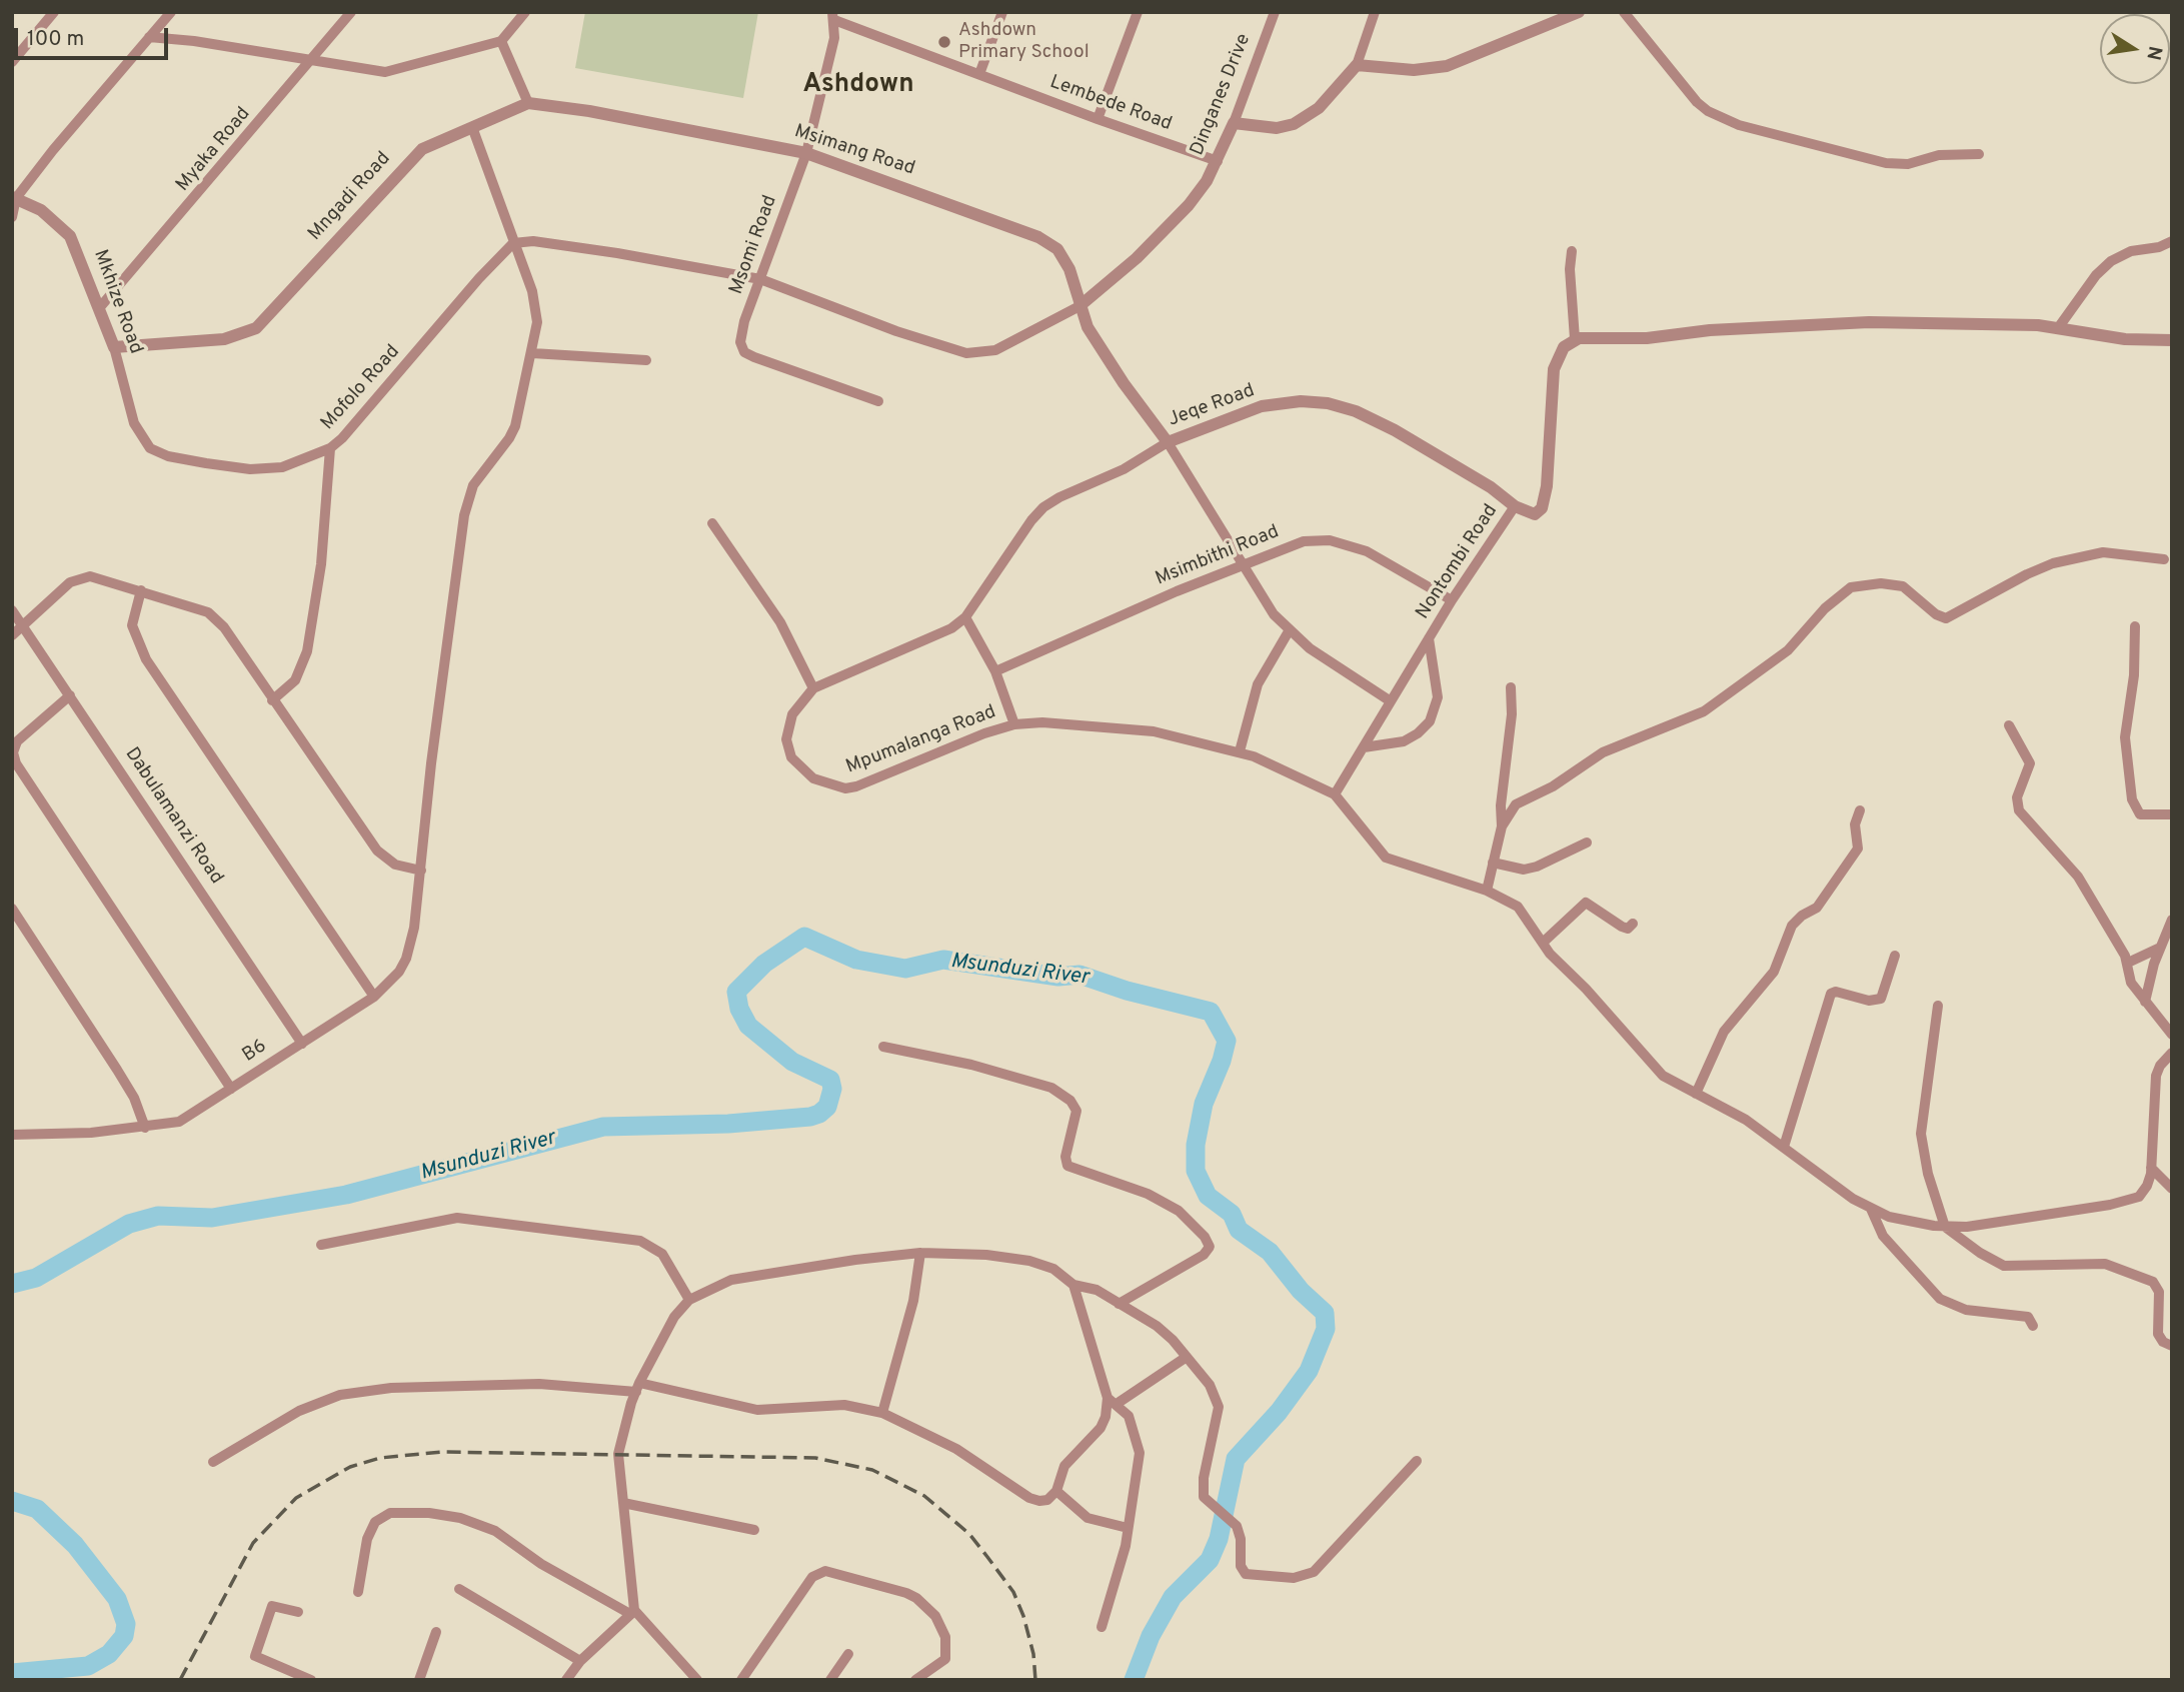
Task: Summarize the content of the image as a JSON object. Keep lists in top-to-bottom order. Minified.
{"streets":{"street":["Dinganes Drive","Lembede Road","Myaka Road","Msimang Road","Mngadi Road","Msomi Road","Mkhize Road","Mofolo Road","Jeqe Road","Msimbithi Road","Nontombi Road","Mpumalanga Road","Dabulamanzi Road","B6"]},"crossings":[["Dinganes Drive","Lembede Road"],["Dinganes Drive","Msimang Road"],["Lembede Road","Msomi Road"],["Myaka Road","Mkhize Road"],["Msimang Road","Mngadi Road"],["Msimang Road","Msomi Road"],["Msimang Road","Jeqe Road"],["Mngadi Road","Mkhize Road"],["Mngadi Road","B6"],["Mkhize Road","Mofolo Road"],["Mofolo Road","B6"],["Jeqe Road","Nontombi Road"],["Msimbithi Road","Nontombi Road"],["Nontombi Road","Mpumalanga Road"],["Dabulamanzi Road","B6"]],"districts":["Ashdown"],"water":["Msunduzi River"],"places":["Ashdown Primary School"],"scale_bar":"100 m","north":"right"}
